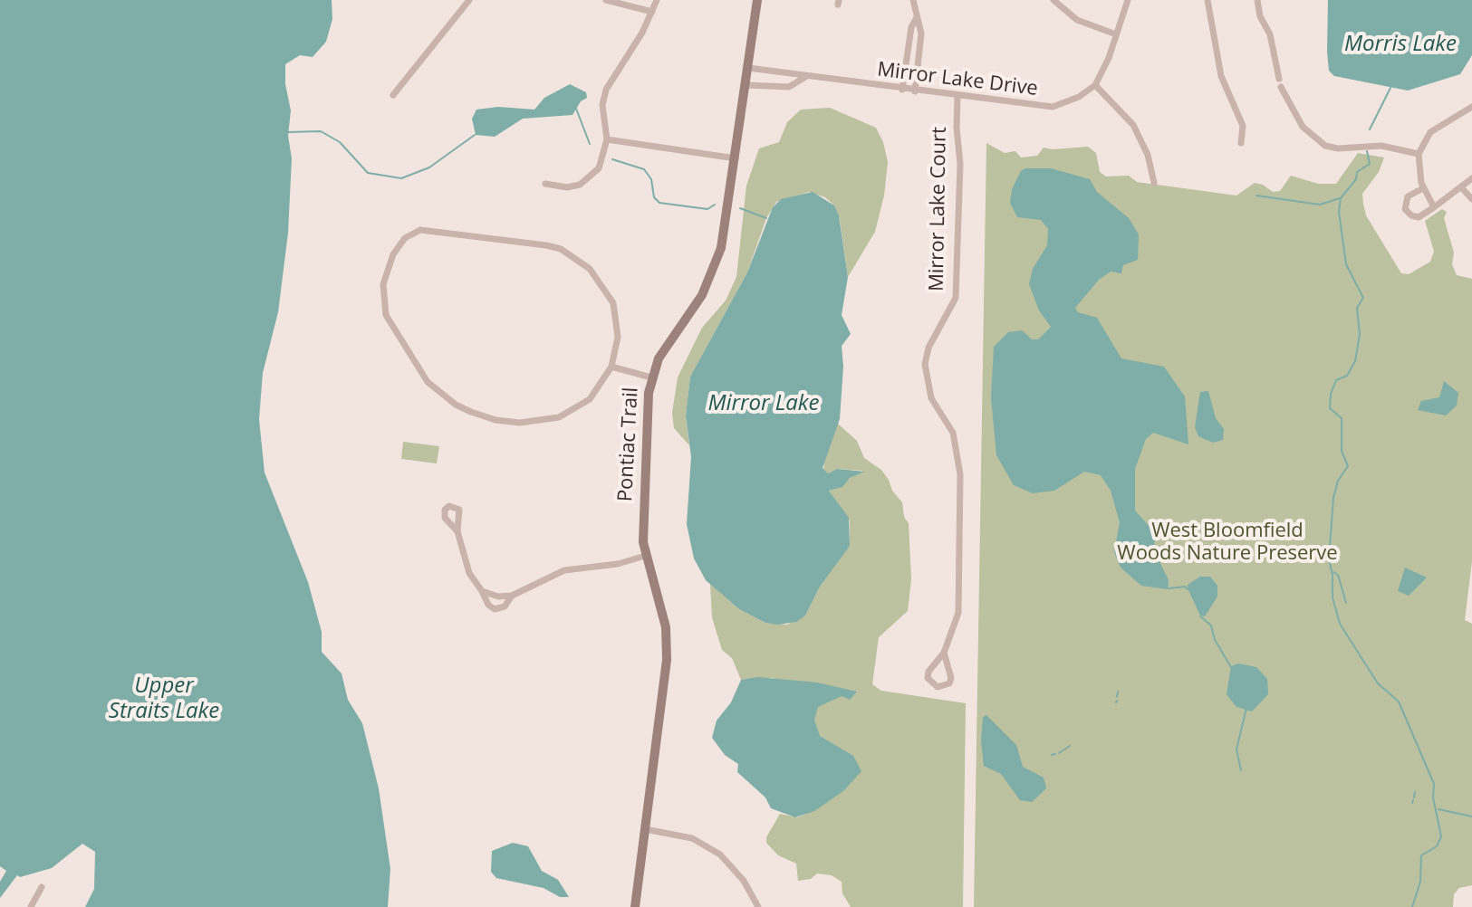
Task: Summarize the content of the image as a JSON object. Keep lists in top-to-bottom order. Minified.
{"streets":{"main road":["Pontiac Trail"],"street":["Mirror Lake Drive","Mirror Lake Court"]},"crossings":[["Mirror Lake Drive","Mirror Lake Court"],["Mirror Lake Drive","Pontiac Trail"]],"water":["Morris Lake","Mirror Lake","Upper Straits Lake"],"parks":["West Bloomfield Woods Nature Preserve"]}
